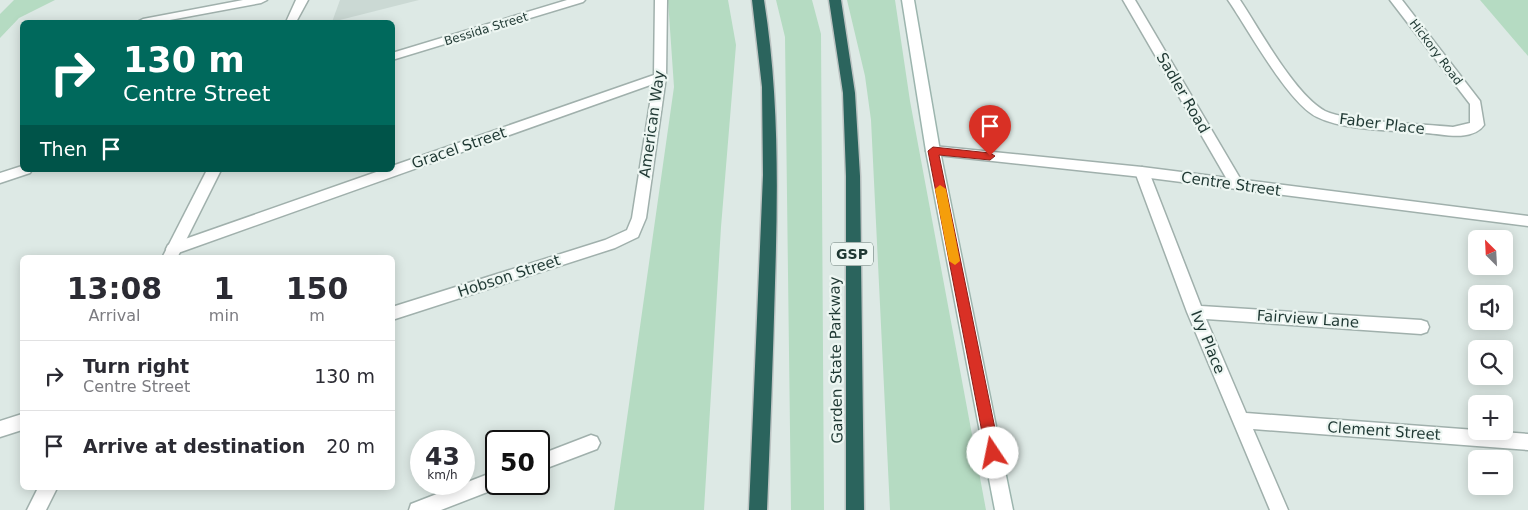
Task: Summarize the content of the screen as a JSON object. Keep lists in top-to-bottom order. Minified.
{"streets":{"highway":["GSP","Garden State Parkway"],"street":["Bessida Street","Hickory Road","Sadler Road","American Way","Faber Place","Gracel Street","Centre Street","Hobson Street","Fairview Lane","Ivy Place","Clement Street"]},"crossings":[["Hickory Road","Faber Place"],["Sadler Road","Centre Street"],["American Way","Gracel Street"],["American Way","Hobson Street"],["Centre Street","Ivy Place"],["Fairview Lane","Ivy Place"],["Ivy Place","Clement Street"]],"north":"top left","page":{"turn":["130 m","Centre Street"],"then":"Then","map_buttons":["+","−"],"eta":["13:08","Arrival","1","min","150","m"],"list":[{"name":"Turn right","note":"Centre Street","value":"130 m"},{"name":"Arrive at destination","value":"20 m"}],"speed":"43 km/h","limit":"50"}}
